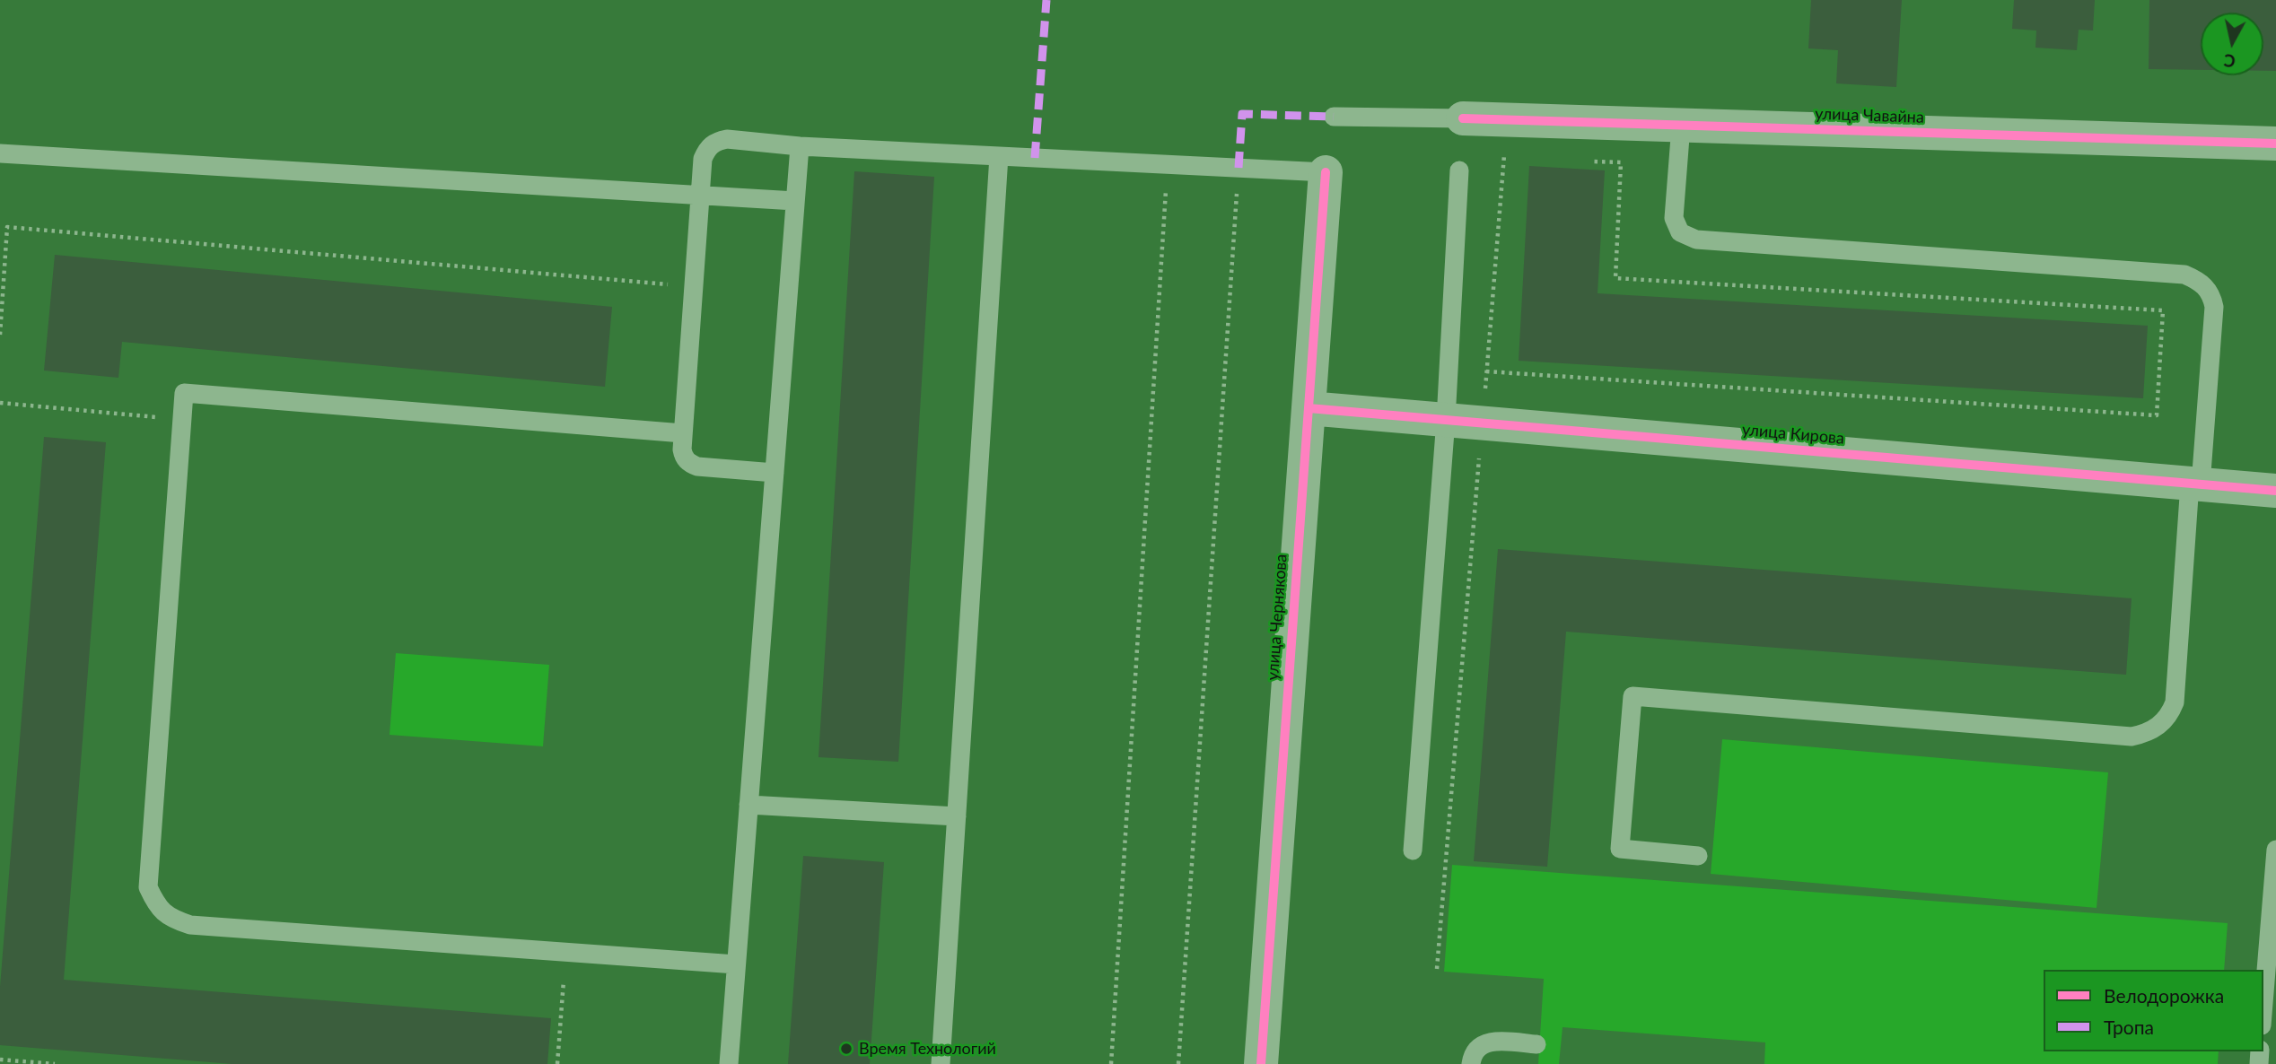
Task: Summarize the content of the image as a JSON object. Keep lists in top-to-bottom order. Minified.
{"streets":{"street":["улица Чавайна","улица Кирова","улица Чернякова"]},"crossings":[["улица Кирова","улица Чернякова"]],"places":["Время Технологий"],"legend":["Велодорожка","Тропа"],"north":"bottom"}
